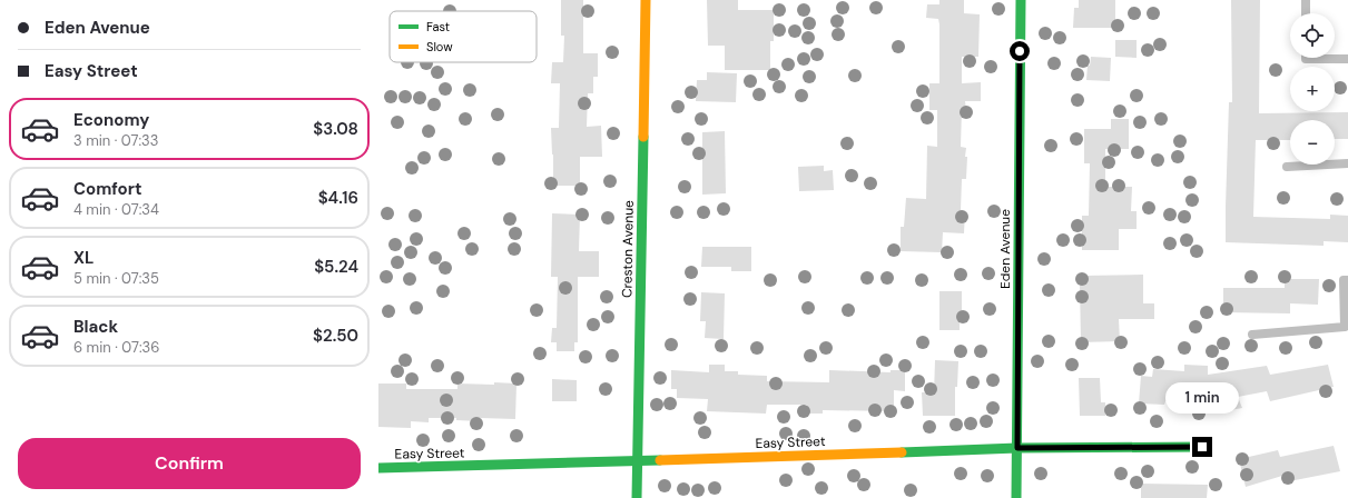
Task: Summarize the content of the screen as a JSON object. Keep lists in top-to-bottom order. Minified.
{"streets":{"street":["Creston Avenue","Eden Avenue","Easy Street"]},"crossings":[["Creston Avenue","Easy Street"],["Eden Avenue","Easy Street"]],"legend":["Fast","Slow"],"page":{"banner":["Eden Avenue","Easy Street"],"map_buttons":["+","−"],"list":[{"name":"Economy","note":"3 min · 07:33","value":"$3.08"},{"name":"Comfort","note":"4 min · 07:34","value":"$4.16"},{"name":"XL","note":"5 min · 07:35","value":"$5.24"},{"name":"Black","note":"6 min · 07:36","value":"$2.50"}],"bubble":"1 min","buttons":"Confirm"}}
